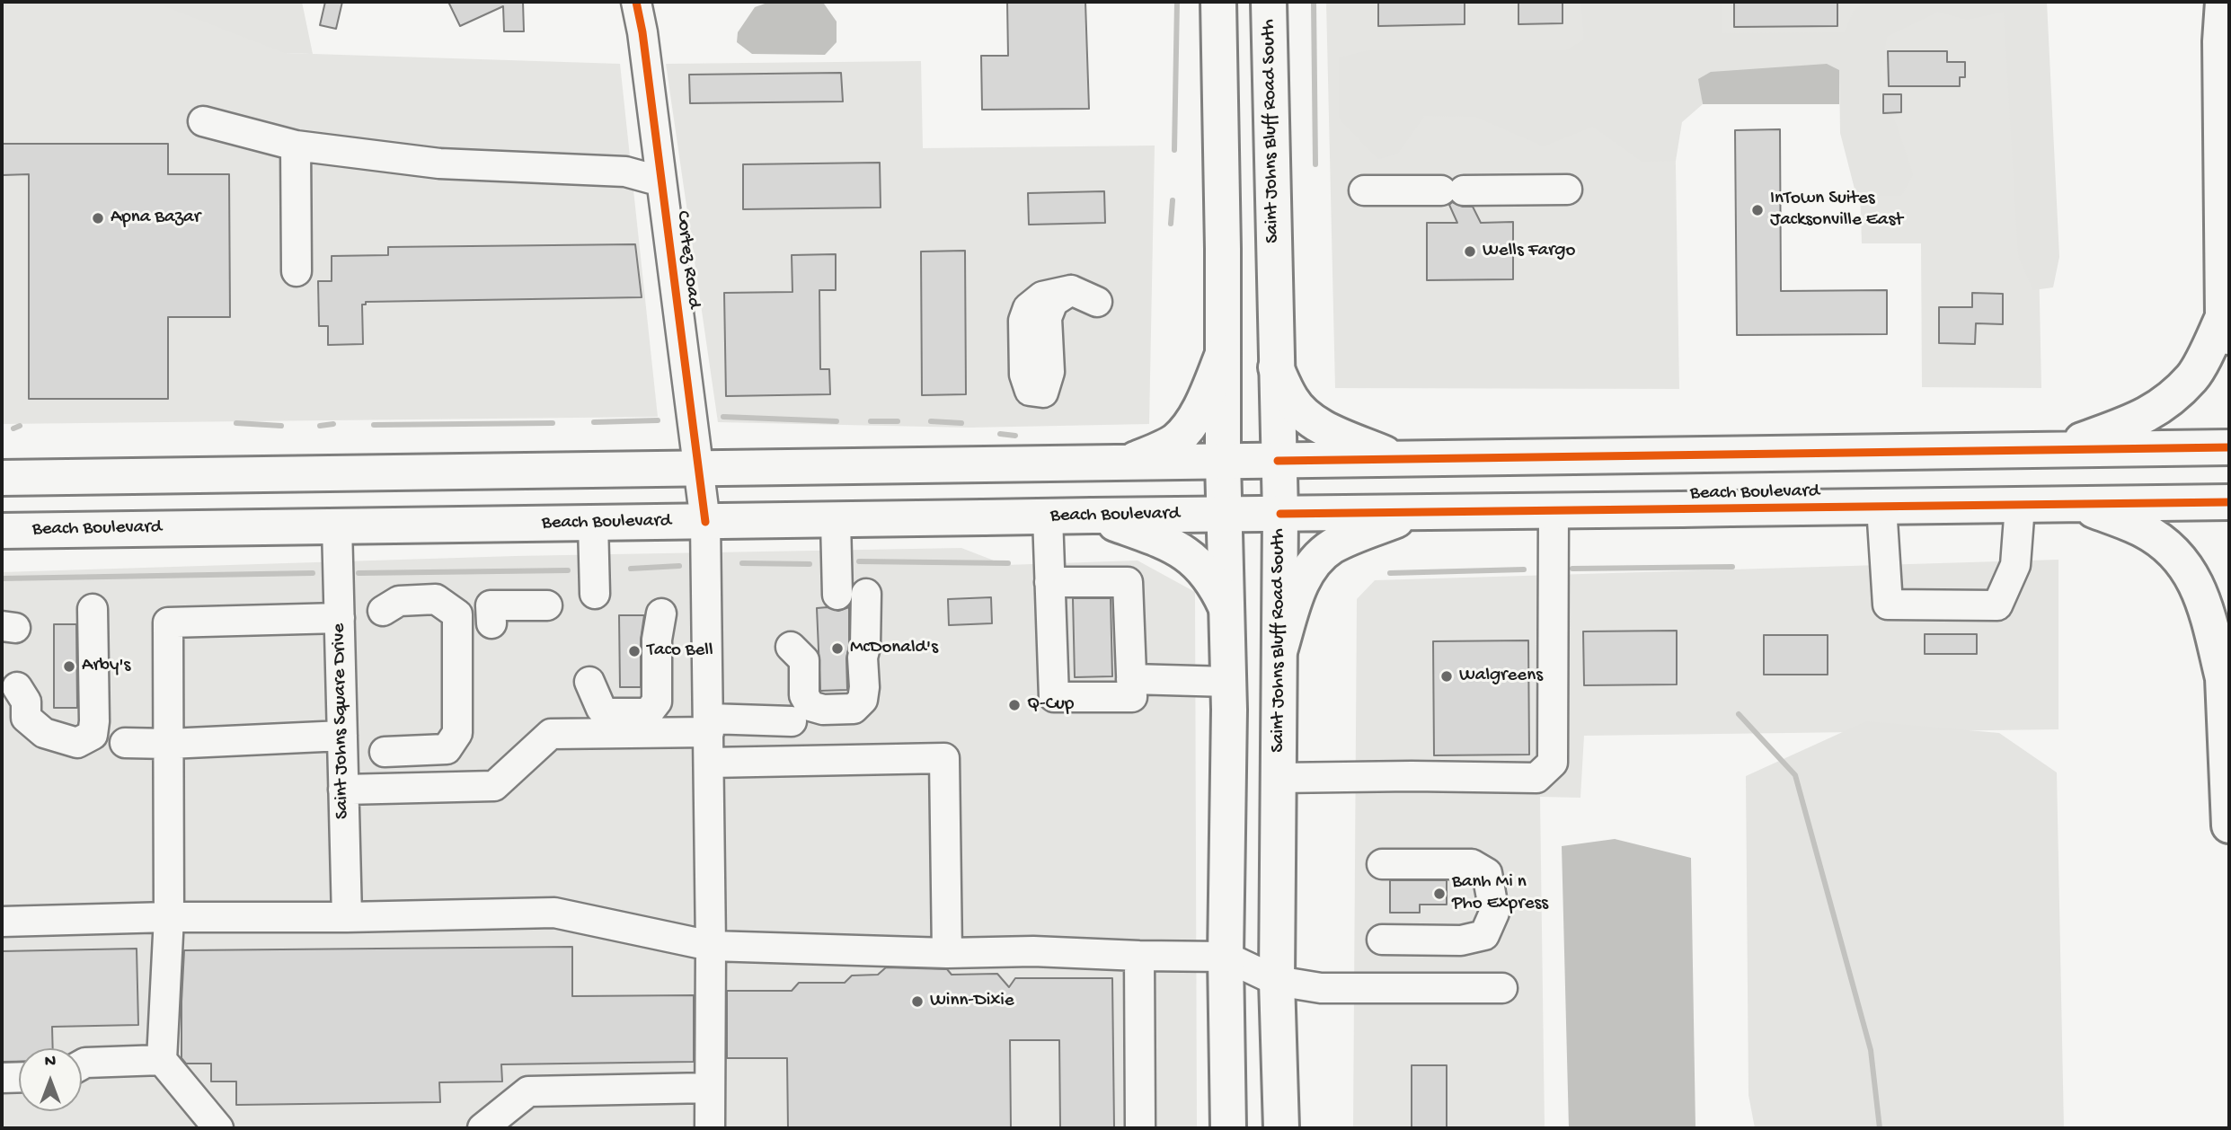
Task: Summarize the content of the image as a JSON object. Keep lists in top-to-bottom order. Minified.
{"streets":{"main road":["Saint Johns Bluff Road South","Beach Boulevard"],"street":["Cortez Road","Saint Johns Square Drive"]},"crossings":[["Saint Johns Bluff Road South","Beach Boulevard"],["Cortez Road","Beach Boulevard"],["Beach Boulevard","Saint Johns Square Drive"]],"places":["InTown Suites Jacksonville East","Apna Bazar","Wells Fargo","McDonald's","Taco Bell","Arby's","Walgreens","Q-Cup","Banh Mi n Pho Express","Winn-Dixie"],"north":"top"}
